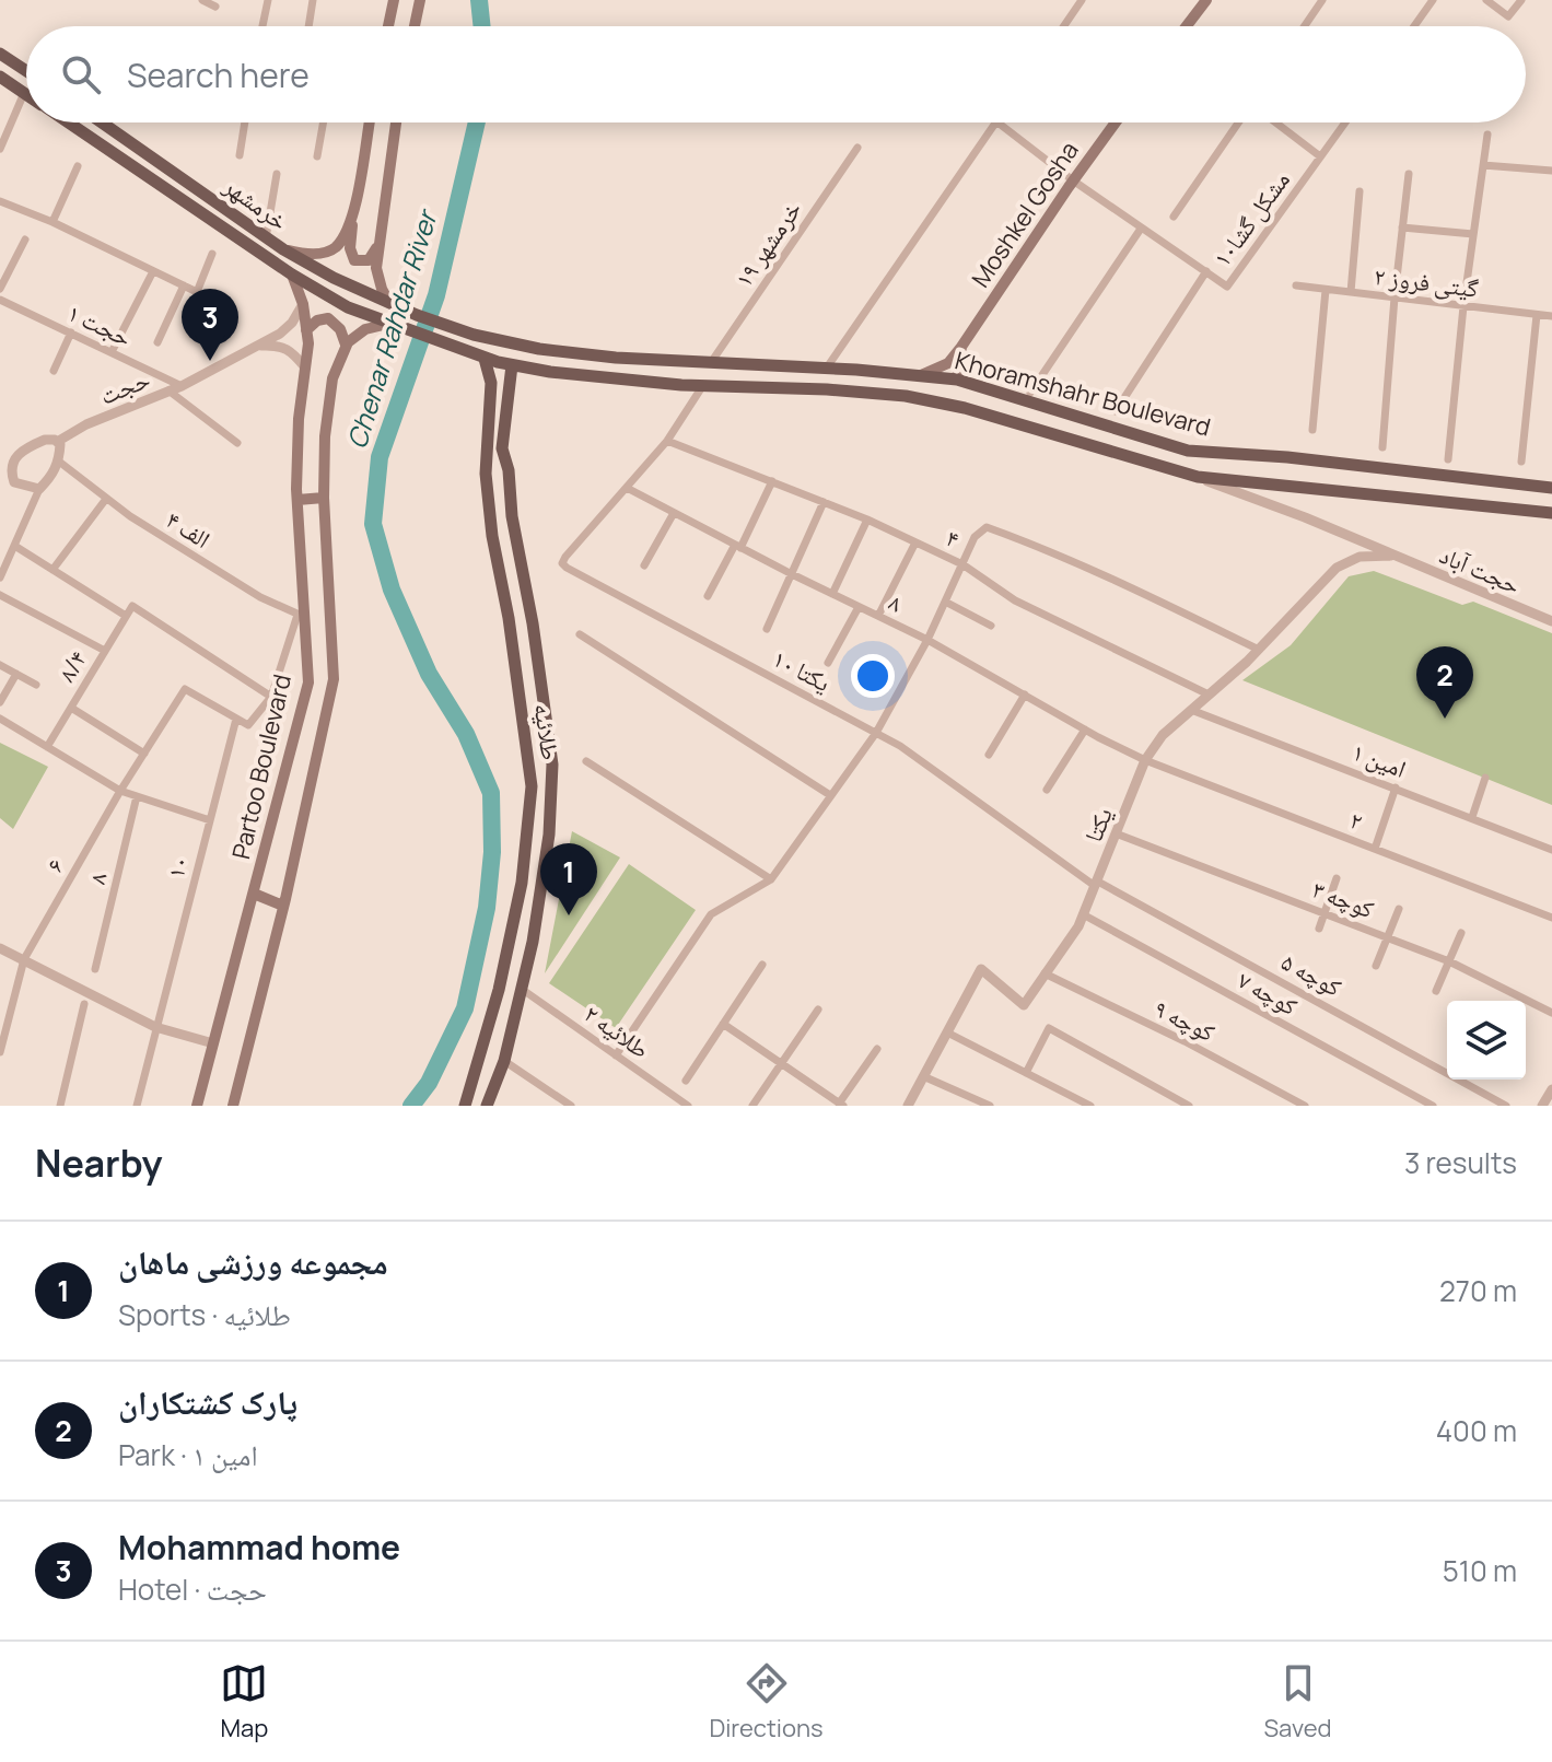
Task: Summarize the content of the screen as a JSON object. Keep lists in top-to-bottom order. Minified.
{"streets":{"main road":["خرمشهر","Moshkel Gosha","Khoramshahr Boulevard","طلائیه","Partoo Boulevard"],"street":["مشکل گشا۱۰","۱۹ خرمشهر","گیتی فروز ۲","حجت ۱","حجت","۴ الف","۴","حجت آباد","۸","۸/۴","۱۰ یکتا","امین ۱","۲","یکتا","۶","۱۰","کوچه ۳","کوچه ۵","کوچه ۷","کوچه ۹","طلائیه ۲"]},"crossings":[["خرمشهر","Khoramshahr Boulevard"],["خرمشهر","حجت آباد"],["خرمشهر","طلائیه"],["خرمشهر","Partoo Boulevard"],["Moshkel Gosha","مشکل گشا۱۰"],["۱۹ خرمشهر","Khoramshahr Boulevard"],["حجت ۱","حجت"],["حجت","۴ الف"],["حجت","Partoo Boulevard"],["۴ الف","Partoo Boulevard"],["۴","یکتا"],["حجت آباد","یکتا"],["۸","۱۰ یکتا"],["۸","۲"],["۸","یکتا"],["۱۰ یکتا","یکتا"],["۱۰ یکتا","کوچه ۵"],["طلائیه","طلائیه ۲"],["امین ۱","یکتا"],["۲","یکتا"],["یکتا","کوچه ۳"],["یکتا","کوچه ۵"],["یکتا","کوچه ۷"],["یکتا","کوچه ۹"],["۶","۱۰"]],"water":["Chenar Rahdar River"],"page":{"search":"Search here","pins":["3","2","1"],"heading":["Nearby","3 results"],"list":[{"mark":"1","name":"مجموعه ورزشی ماهان","note":"Sports · طلائیه","value":"270 m"},{"mark":"2","name":"پارک کشتکاران","note":"Park · امین ۱","value":"400 m"},{"mark":"3","name":"Mohammad home","note":"Hotel · حجت","value":"510 m"}],"nav":["Map","Directions","Saved"]}}
